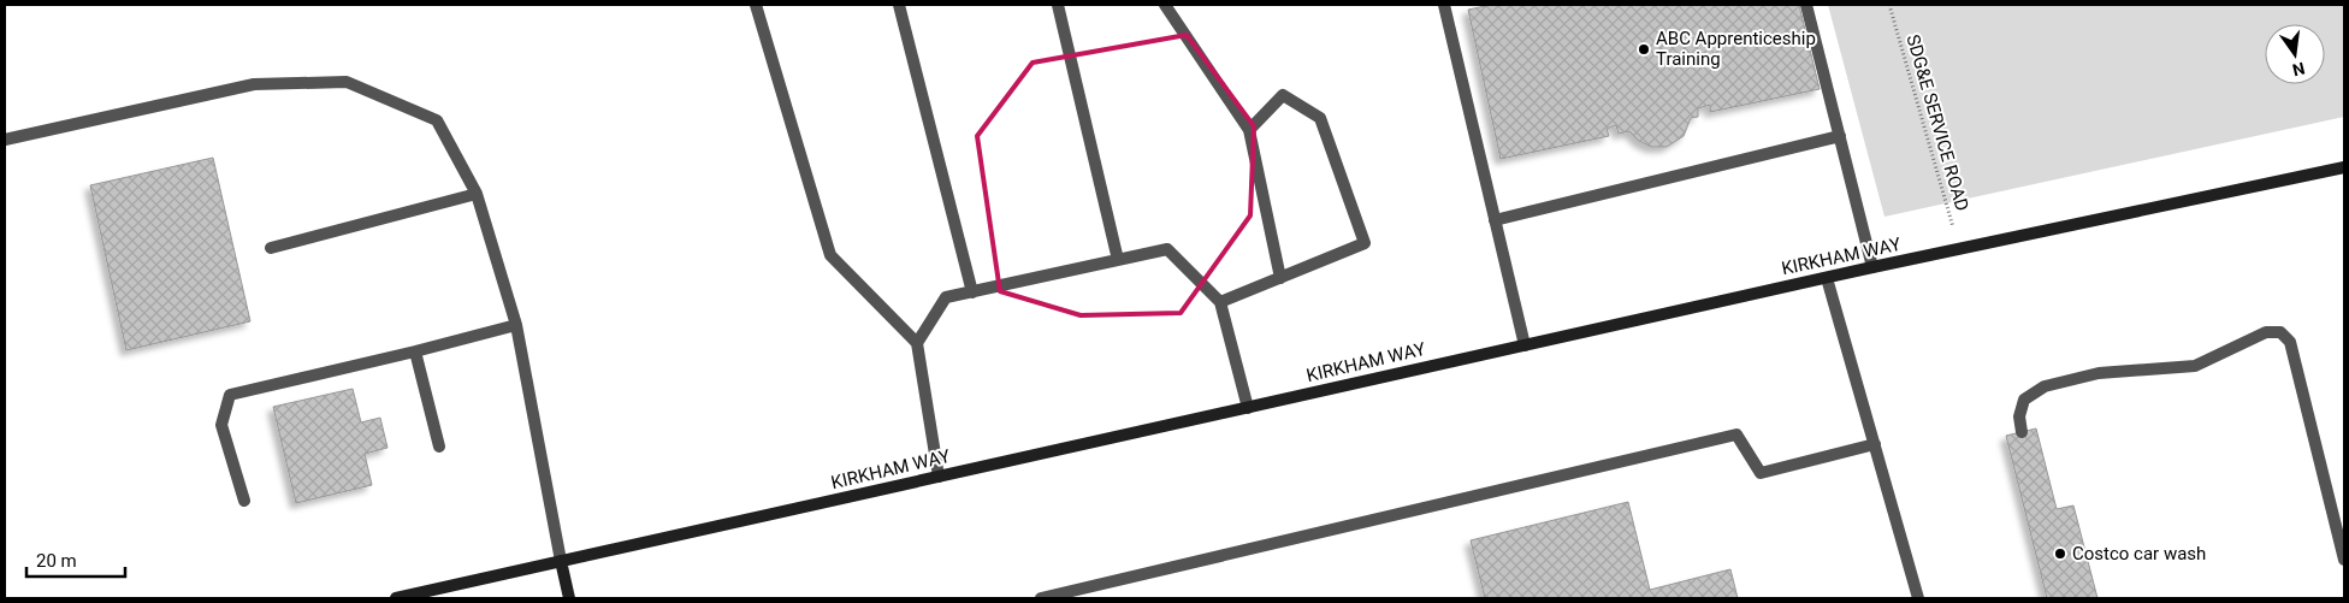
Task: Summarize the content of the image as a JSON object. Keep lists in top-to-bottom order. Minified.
{"streets":{"main road":["KIRKHAM WAY"],"path":["SDG&E SERVICE ROAD"]},"crossings":[["SDG&E SERVICE ROAD","KIRKHAM WAY"]],"places":["ABC Apprenticeship Training","Costco car wash"],"scale_bar":"20 m","north":"bottom"}
